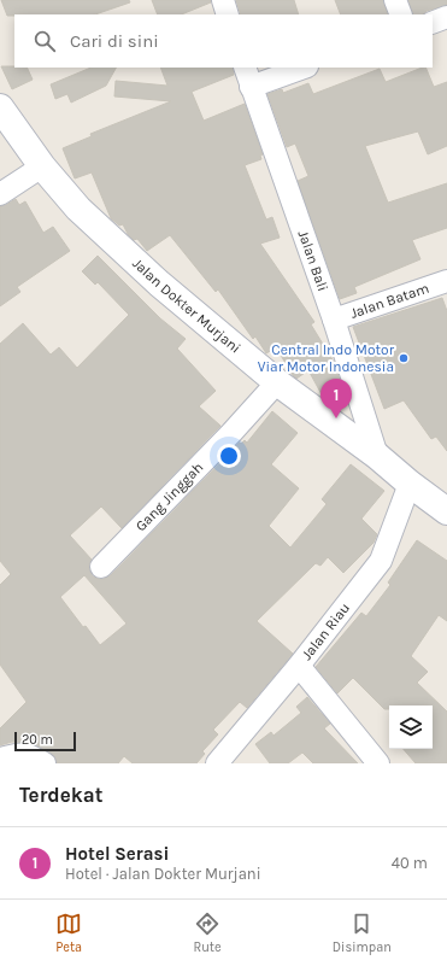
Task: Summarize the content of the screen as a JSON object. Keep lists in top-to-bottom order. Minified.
{"streets":{"street":["Jalan Bali","Jalan Batam","Jalan Dokter Murjani","Gang Jinggah","Jalan Riau"]},"crossings":[["Jalan Bali","Jalan Batam"],["Jalan Bali","Jalan Dokter Murjani"],["Jalan Dokter Murjani","Gang Jinggah"],["Jalan Dokter Murjani","Jalan Riau"]],"places":["Central Indo Motor Viar Motor Indonesia"],"scale_bar":"20 m","page":{"search":"Cari di sini","pins":"1","scale":"20 m","heading":"Terdekat","list":[{"mark":"1","name":"Hotel Serasi","note":"Hotel · Jalan Dokter Murjani","value":"40 m"}],"nav":["Peta","Rute","Disimpan"]}}
